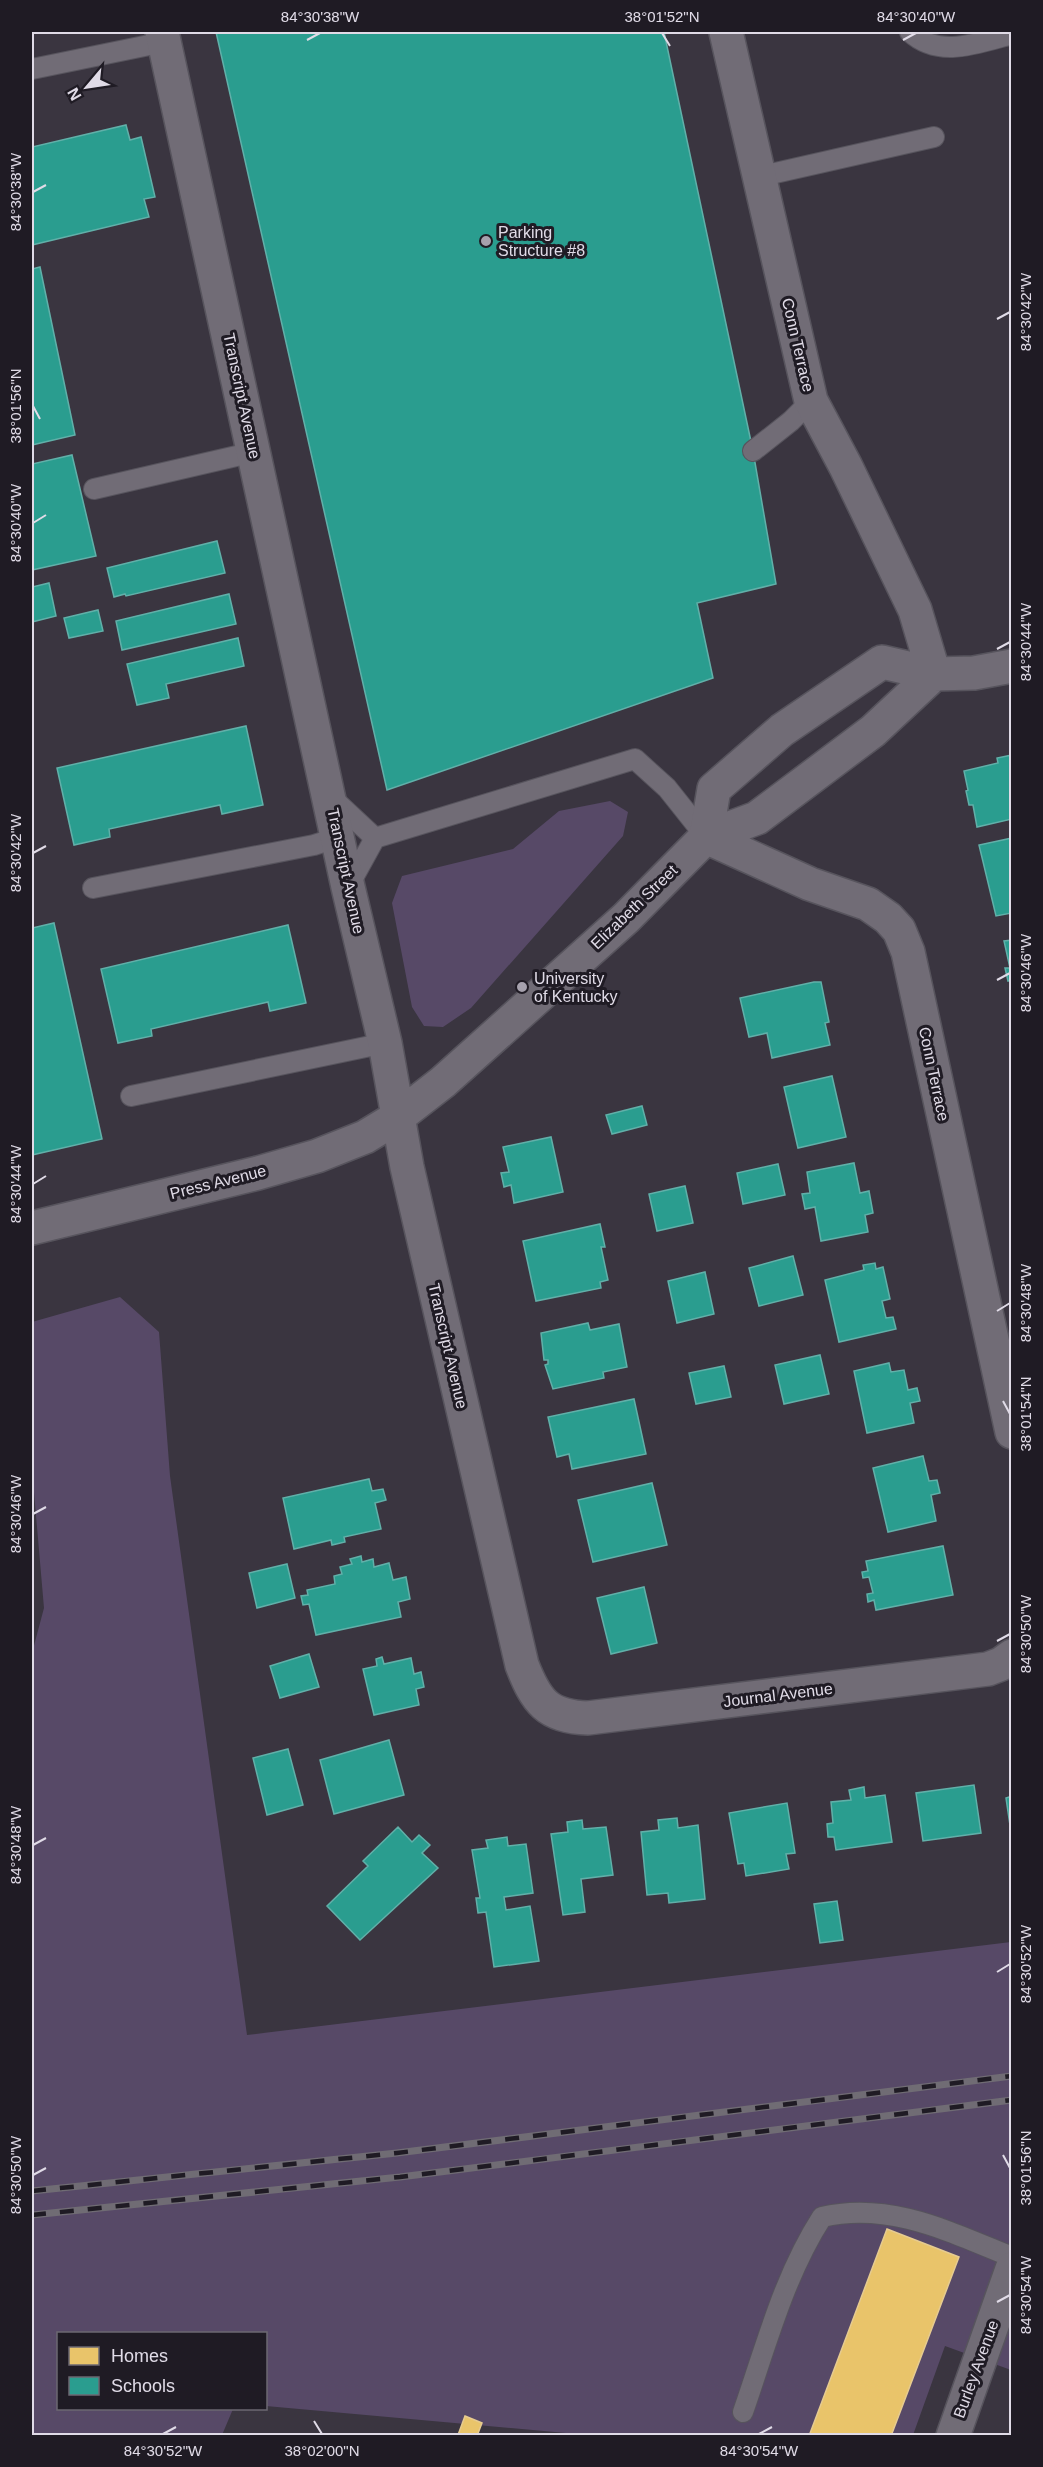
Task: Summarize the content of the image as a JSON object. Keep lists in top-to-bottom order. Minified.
{"streets":{"street":["Conn Terrace","Transcript Avenue","Elizabeth Street","Press Avenue","Journal Avenue","Burley Avenue"]},"crossings":[["Conn Terrace","Elizabeth Street"],["Transcript Avenue","Elizabeth Street"],["Transcript Avenue","Press Avenue"],["Transcript Avenue","Journal Avenue"],["Elizabeth Street","Press Avenue"]],"places":["Parking Structure #8","University of Kentucky"],"legend":["Homes","Schools"],"north":"bottom left","coordinates":["84°30'38\"W","38°01'52\"N","84°30'40\"W","84°30'42\"W","38°01'56\"N","84°30'44\"W","84°30'46\"W","84°30'48\"W","38°01'54\"N","84°30'50\"W","84°30'52\"W","84°30'54\"W","38°02'00\"N"]}
